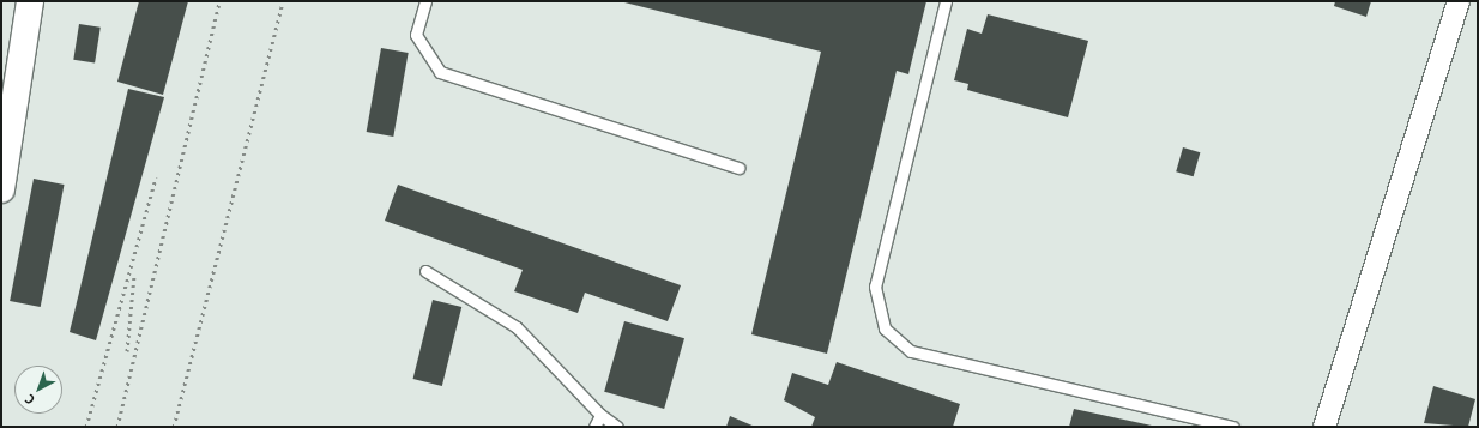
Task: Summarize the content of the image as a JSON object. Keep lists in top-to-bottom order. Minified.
{"north":"bottom left"}
